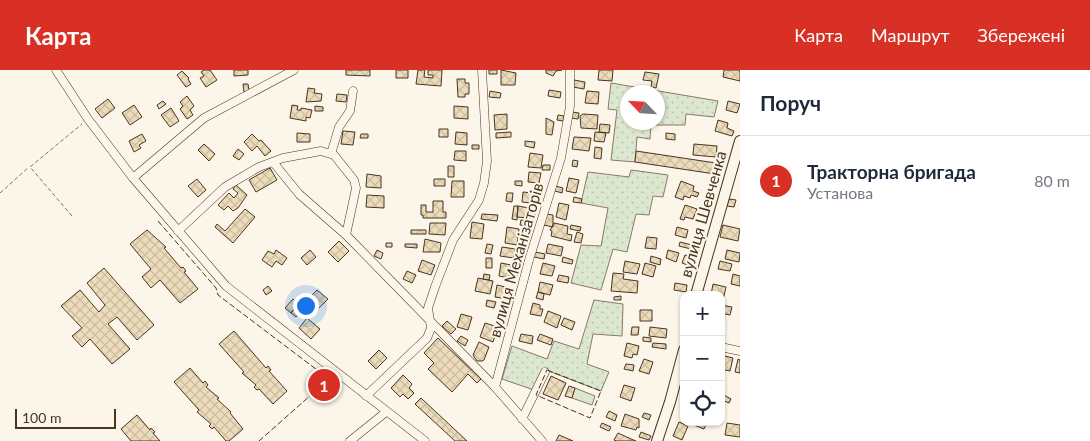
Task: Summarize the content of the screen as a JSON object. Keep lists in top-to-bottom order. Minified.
{"streets":{"main road":["вулиця Шевченка"],"street":["вулиця Механізаторів"]},"scale_bar":"100 m","north":"top left","page":{"header":"Карта","nav":["Карта","Маршрут","Збережені"],"heading":"Поруч","list":[{"mark":"1","name":"Тракторна бригада","note":"Установа","value":"80 m"}],"map_buttons":["+","−"],"pins":"1","scale":"100 m"}}
